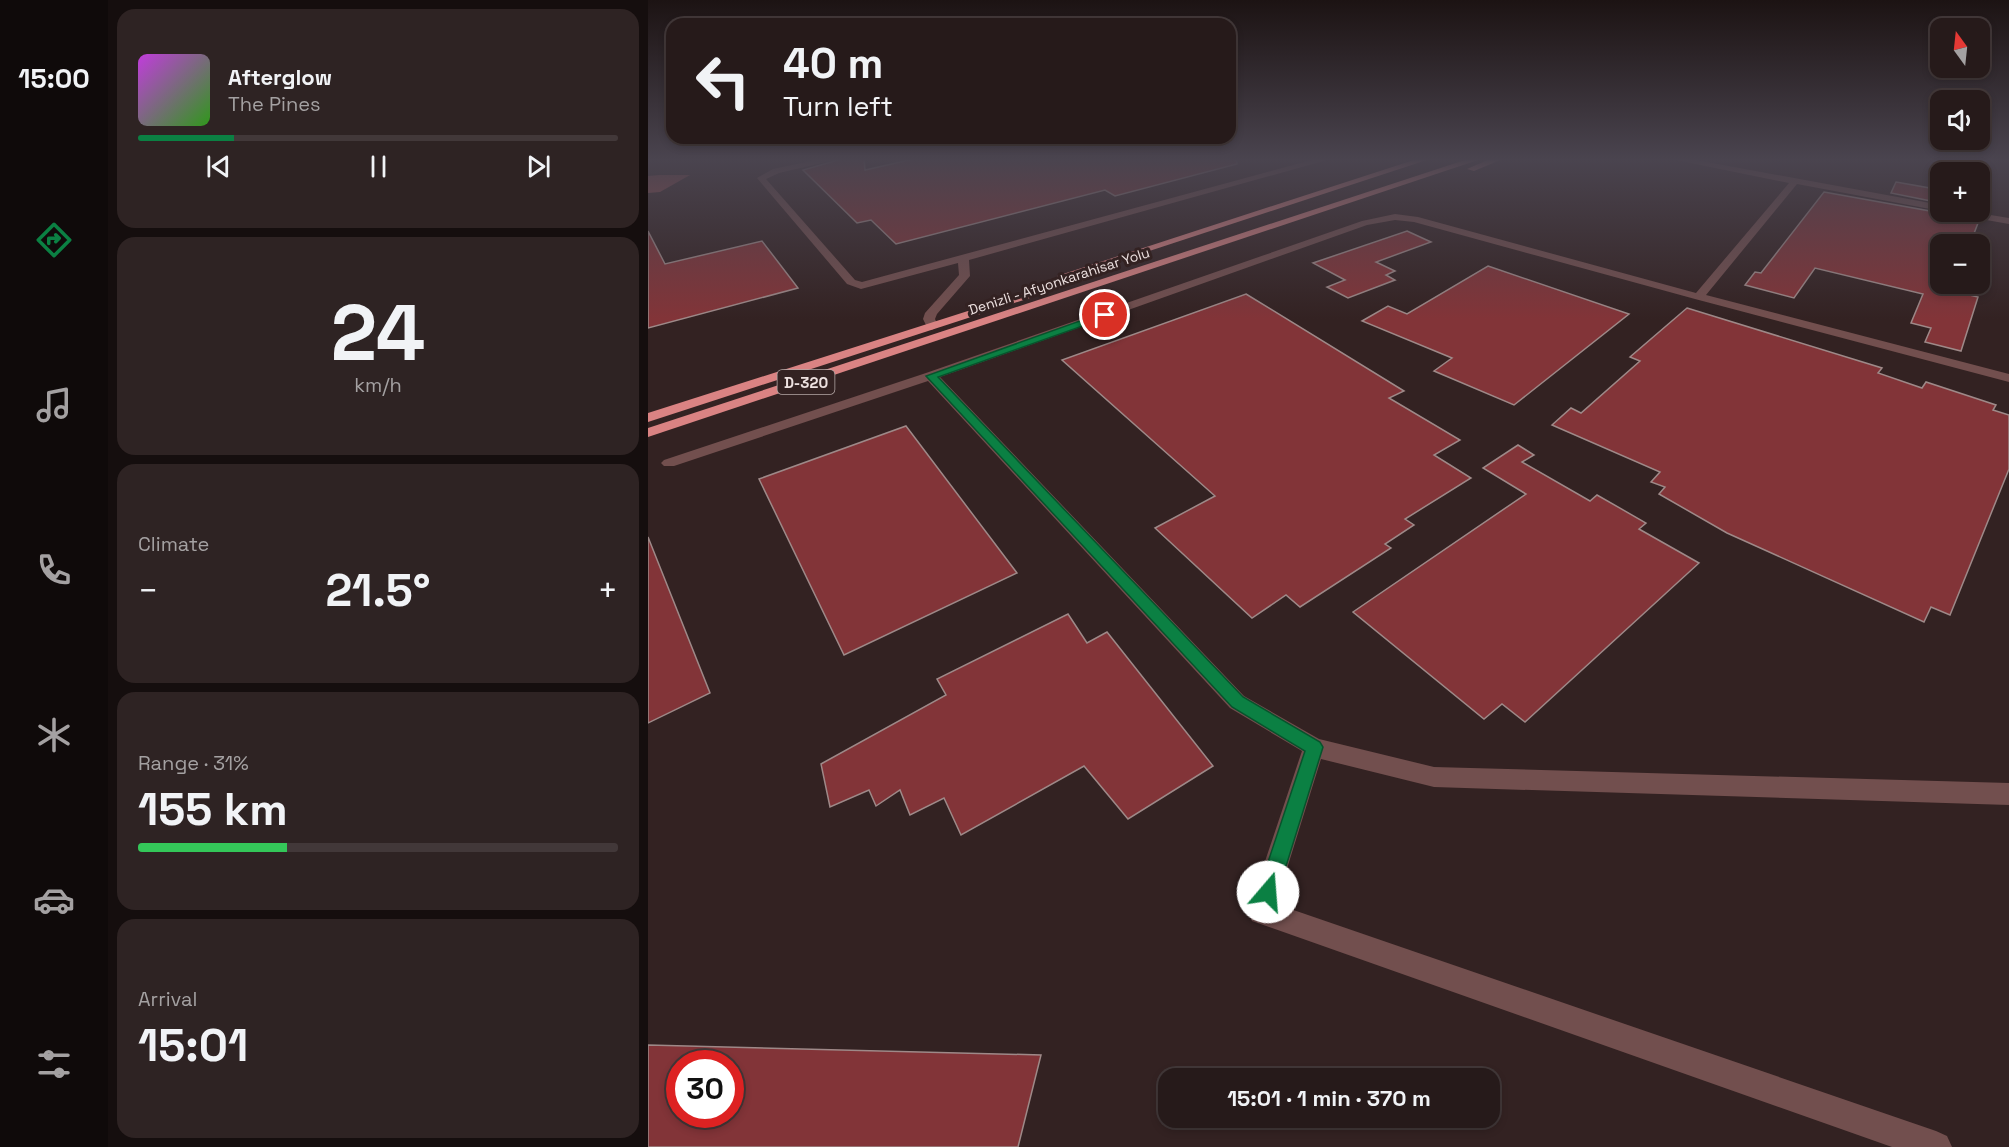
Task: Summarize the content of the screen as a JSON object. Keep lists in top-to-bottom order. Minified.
{"streets":{"highway":["Denizli - Afyonkarahisar Yolu","D-320"]},"crossings":[["Denizli - Afyonkarahisar Yolu","D-320"]],"north":"top","page":{"tabs":"15:00","map_buttons":["+","−"],"turn":["40 m","Turn left"],"song":["Afterglow","The Pines"],"tile":[["24","km/h"],"Climate",["Range · 31%","155 km"],["Arrival","15:01"]],"heat":["−","21.5°","+"],"limit":"30","trip":"15:01 · 1 min · 370 m"}}
